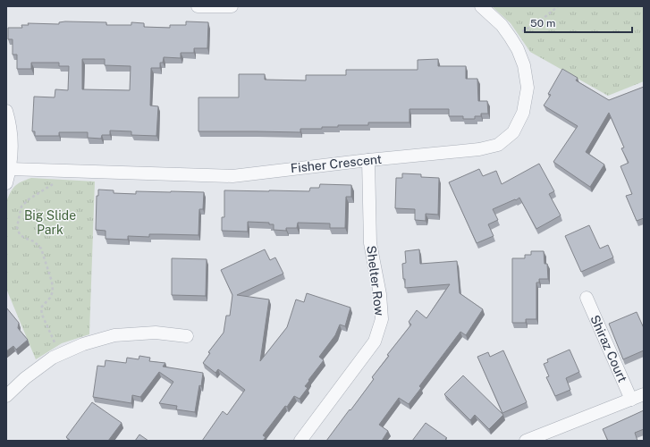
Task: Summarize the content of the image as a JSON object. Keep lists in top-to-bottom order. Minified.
{"streets":{"street":["Fisher Crescent","Shelter Row","Shiraz Court"]},"crossings":[["Fisher Crescent","Shelter Row"]],"parks":["Big Slide Park"],"scale_bar":"50 m"}
